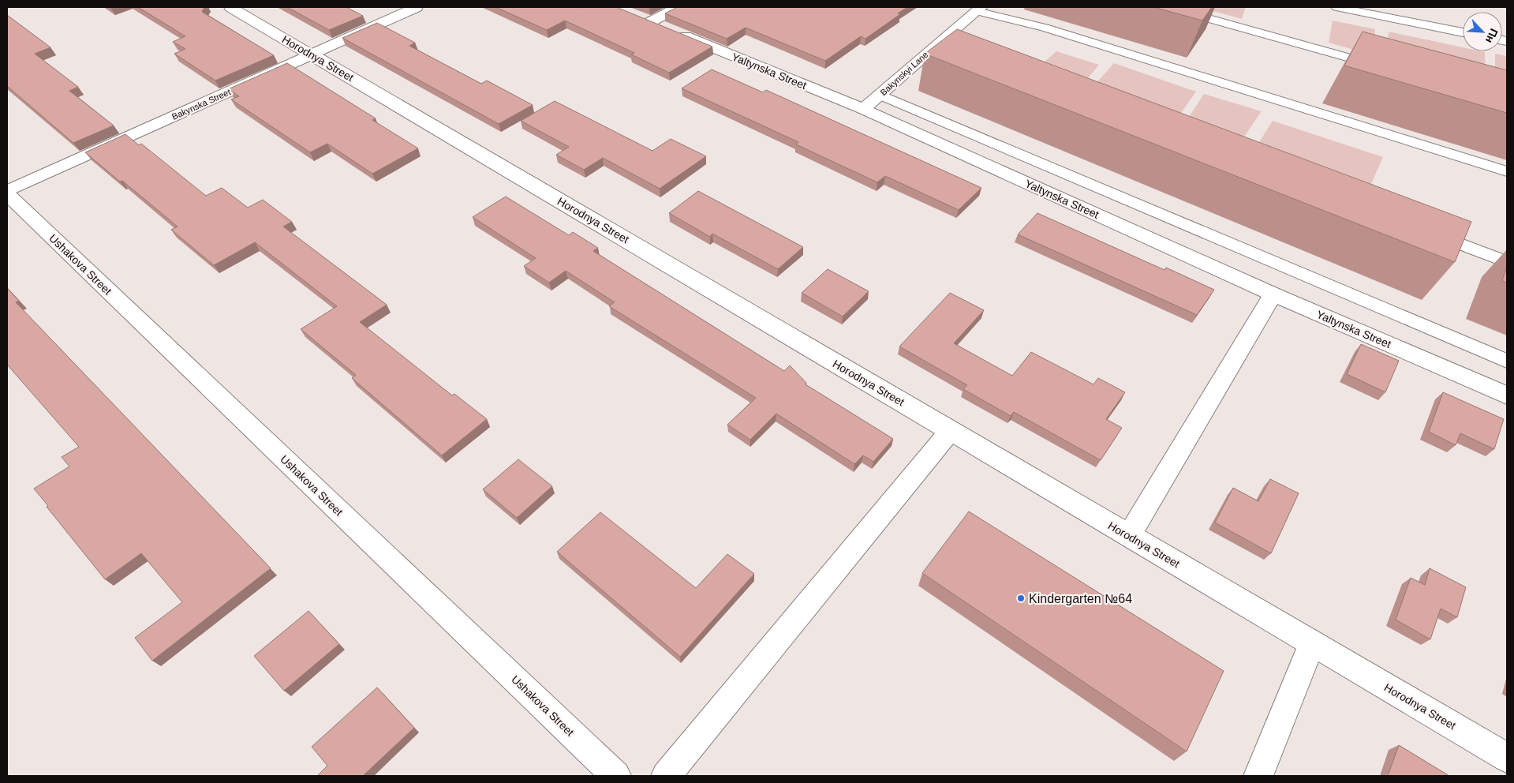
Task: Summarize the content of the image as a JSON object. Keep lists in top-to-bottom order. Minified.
{"streets":{"street":["Horodnya Street","Yaltynska Street","Bakynskyi Lane","Bakynska Street","Ushakova Street"]},"crossings":[["Horodnya Street","Bakynska Street"],["Yaltynska Street","Bakynskyi Lane"]],"places":["Kindergarten №64"],"north":"bottom right"}
